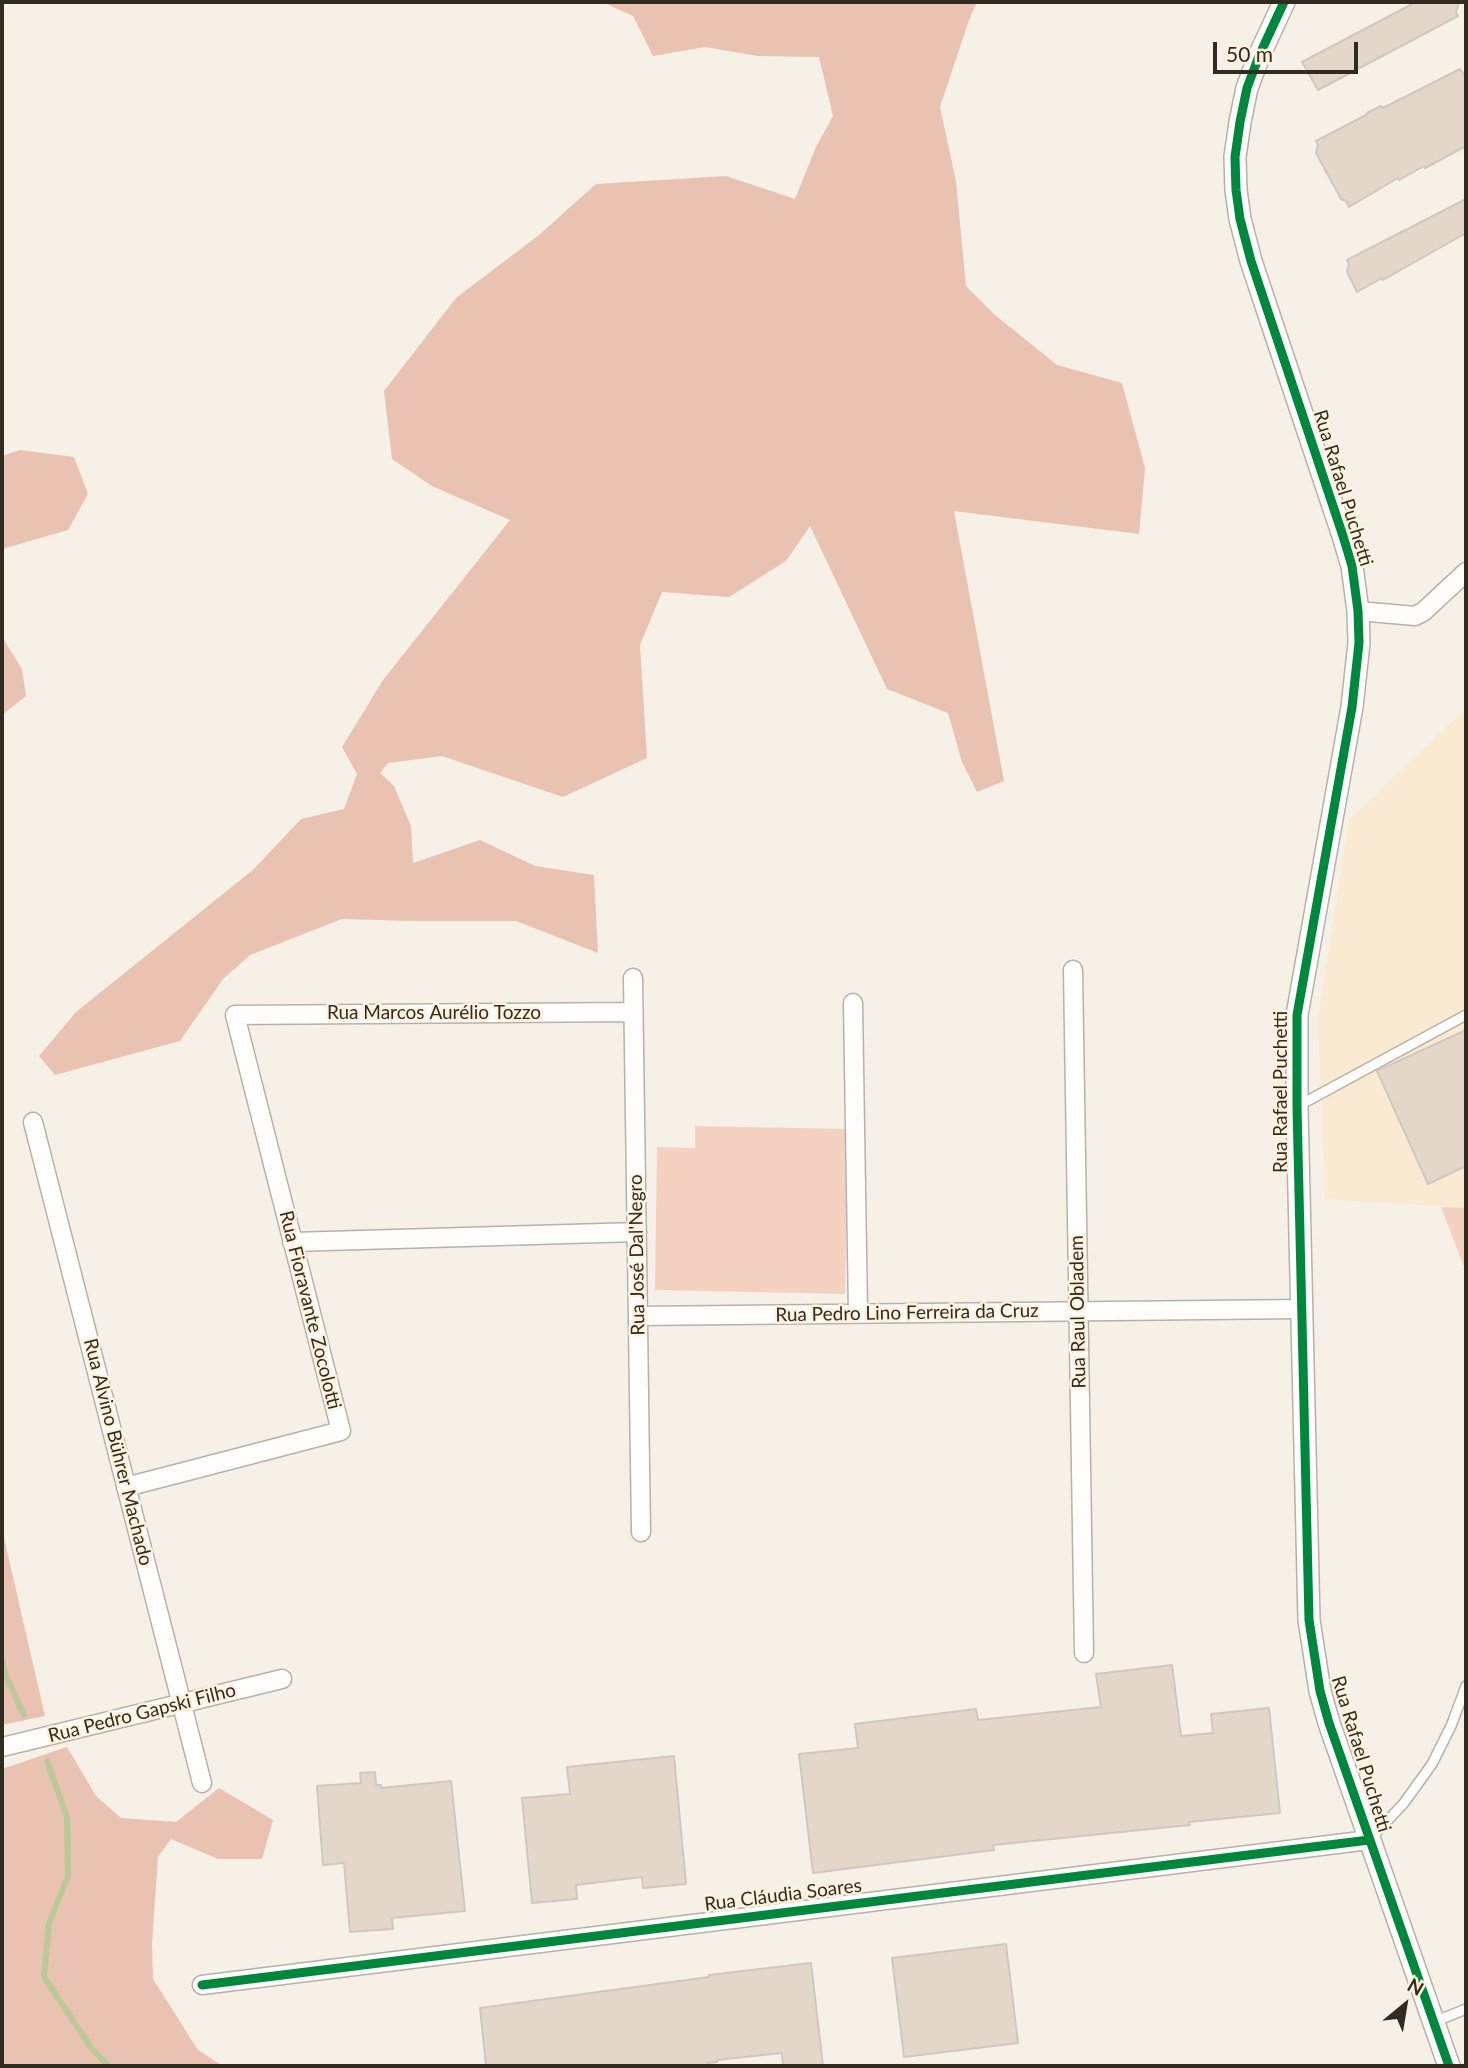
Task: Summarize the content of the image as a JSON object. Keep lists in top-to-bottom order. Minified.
{"streets":{"street":["Rua Rafael Puchetti","Rua Marcos Aurélio Tozzo","Rua José Dal'Negro","Rua Fioravante Zocolotti","Rua Raul Obladem","Rua Pedro Lino Ferreira da Cruz","Rua Alvino Bührer Machado","Rua Pedro Gapski Filho","Rua Cláudia Soares"]},"crossings":[["Rua Rafael Puchetti","Rua Pedro Lino Ferreira da Cruz"],["Rua Rafael Puchetti","Rua Cláudia Soares"],["Rua Marcos Aurélio Tozzo","Rua José Dal'Negro"],["Rua Marcos Aurélio Tozzo","Rua Fioravante Zocolotti"],["Rua José Dal'Negro","Rua Pedro Lino Ferreira da Cruz"],["Rua Fioravante Zocolotti","Rua Alvino Bührer Machado"],["Rua Raul Obladem","Rua Pedro Lino Ferreira da Cruz"],["Rua Alvino Bührer Machado","Rua Pedro Gapski Filho"]],"scale_bar":"50 m","north":"top right"}
